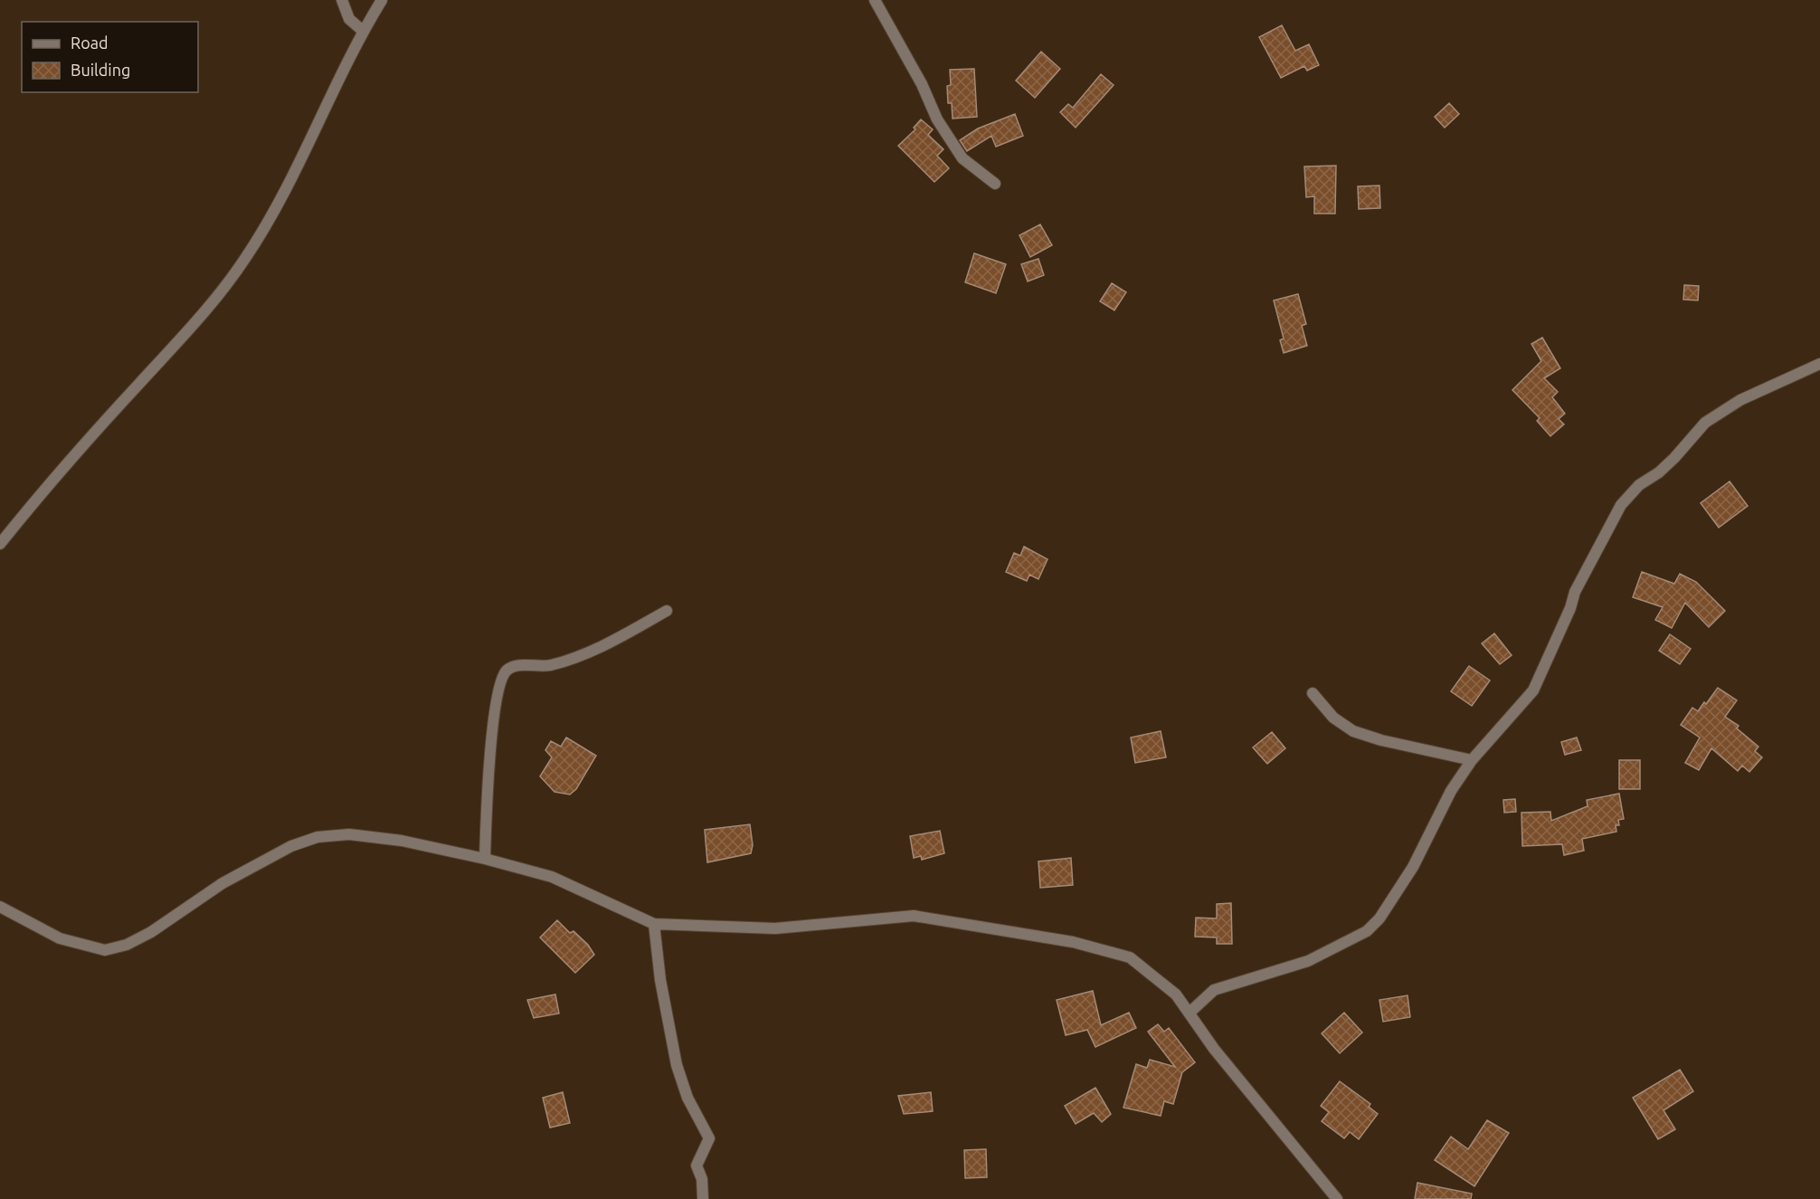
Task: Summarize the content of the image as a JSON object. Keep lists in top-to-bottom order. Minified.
{"legend":["Road","Building"]}
